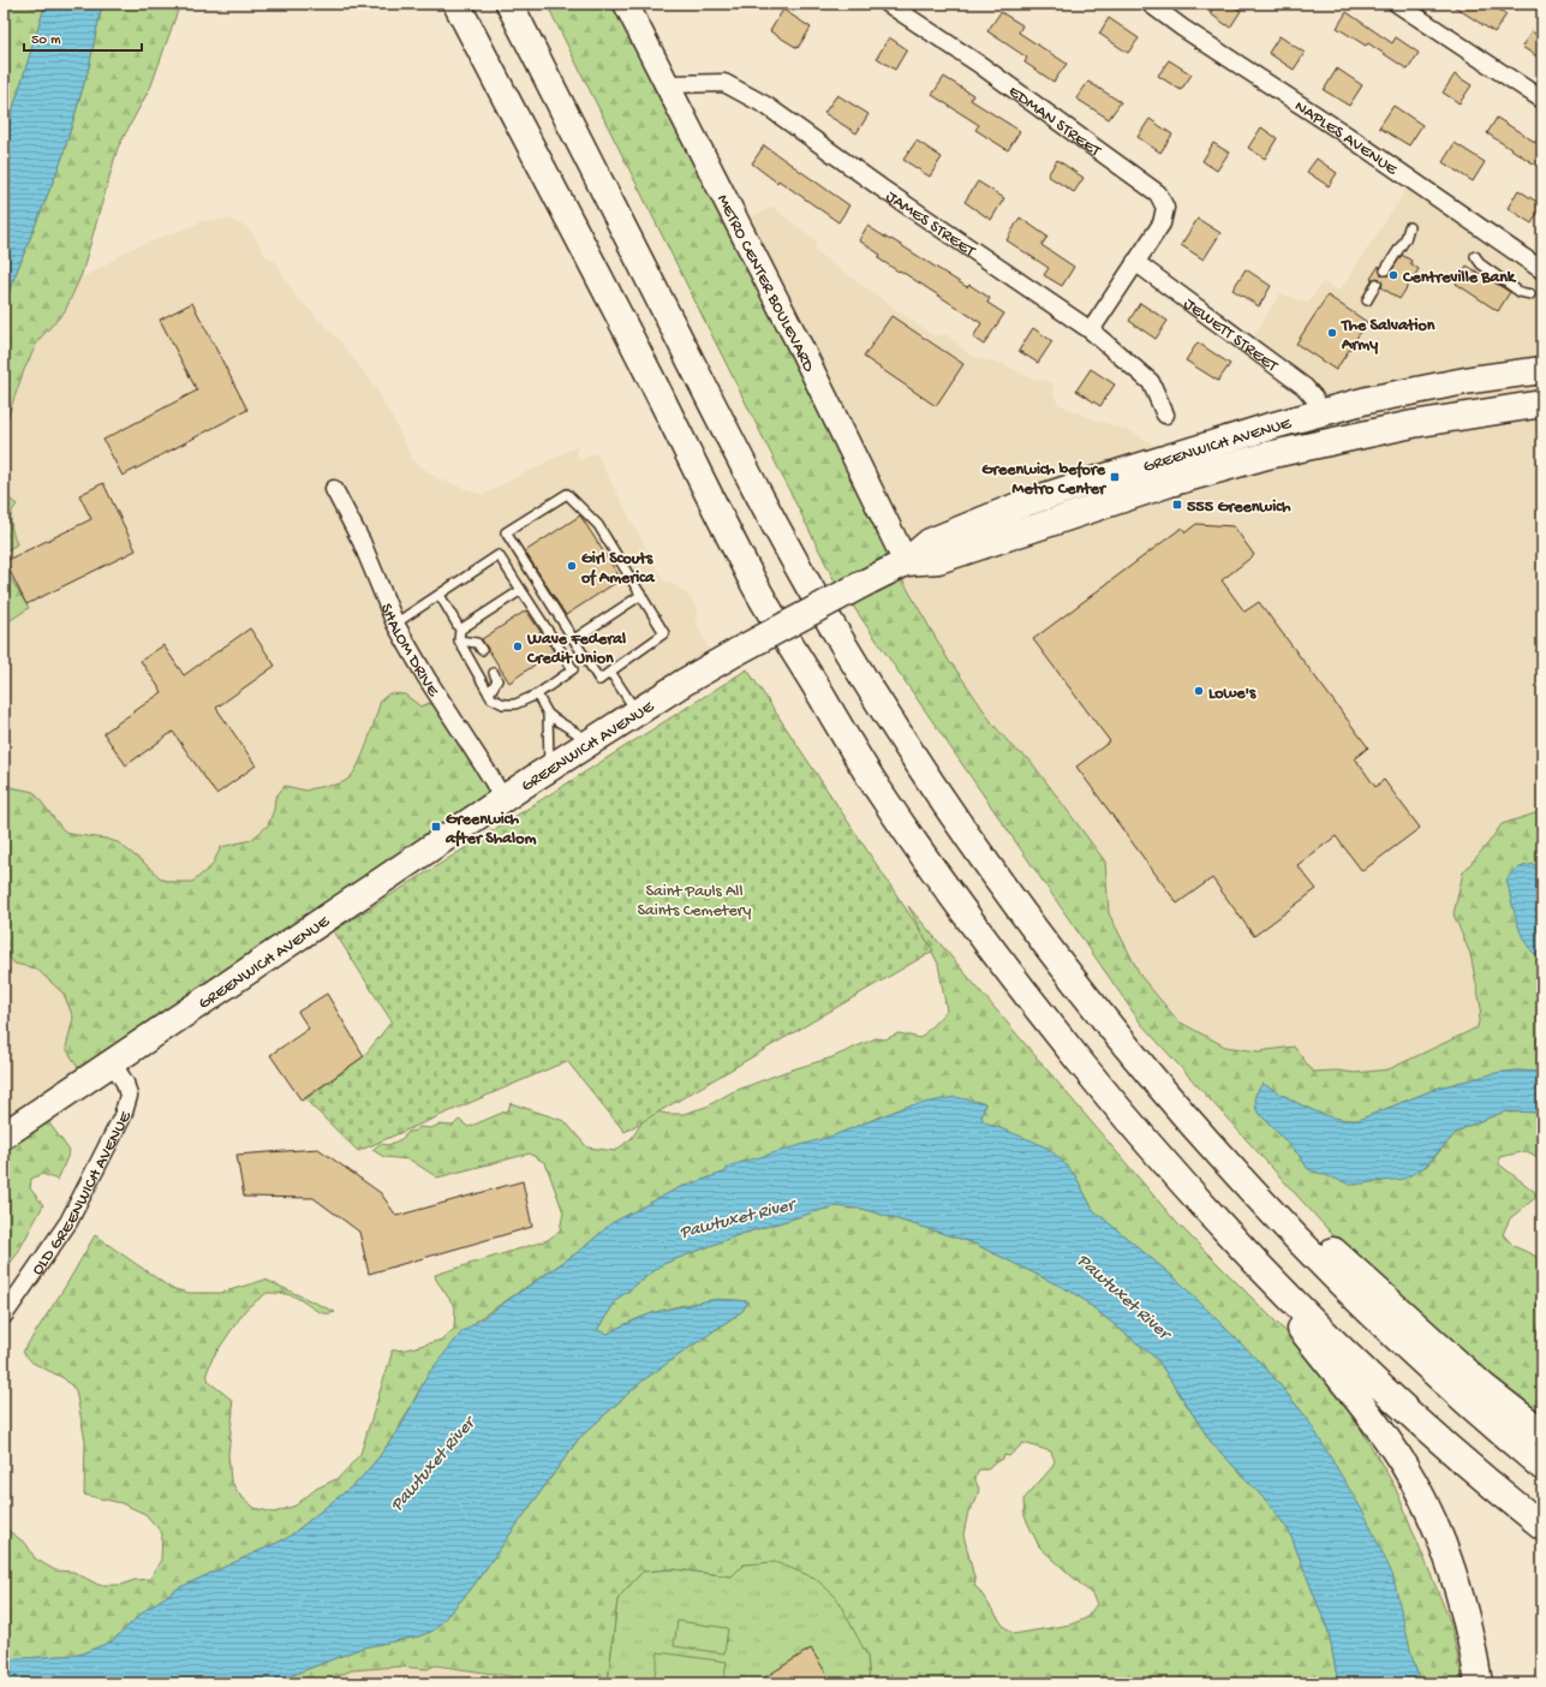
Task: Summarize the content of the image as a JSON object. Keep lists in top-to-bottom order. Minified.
{"streets":{"main road":["GREENWICH AVENUE"],"street":["EDMAN STREET","NAPLES AVENUE","JAMES STREET","METRO CENTER BOULEVARD","JEWETT STREET","SHALOM DRIVE","OLD GREENWICH AVENUE"]},"crossings":[["EDMAN STREET","JAMES STREET"],["EDMAN STREET","JEWETT STREET"],["JAMES STREET","METRO CENTER BOULEVARD"],["METRO CENTER BOULEVARD","GREENWICH AVENUE"],["JEWETT STREET","GREENWICH AVENUE"],["GREENWICH AVENUE","SHALOM DRIVE"],["GREENWICH AVENUE","OLD GREENWICH AVENUE"]],"water":["Pawtuxet River"],"parks":["Saint Pauls All Saints Cemetery"],"places":{"other":["Centreville Bank","The Salvation Army","Girl Scouts of America","Wave Federal Credit Union","Lowe's"],"transit":["Greenwich before Metro Center","555 Greenwich","Greenwich after Shalom"]},"scale_bar":"50 m"}
